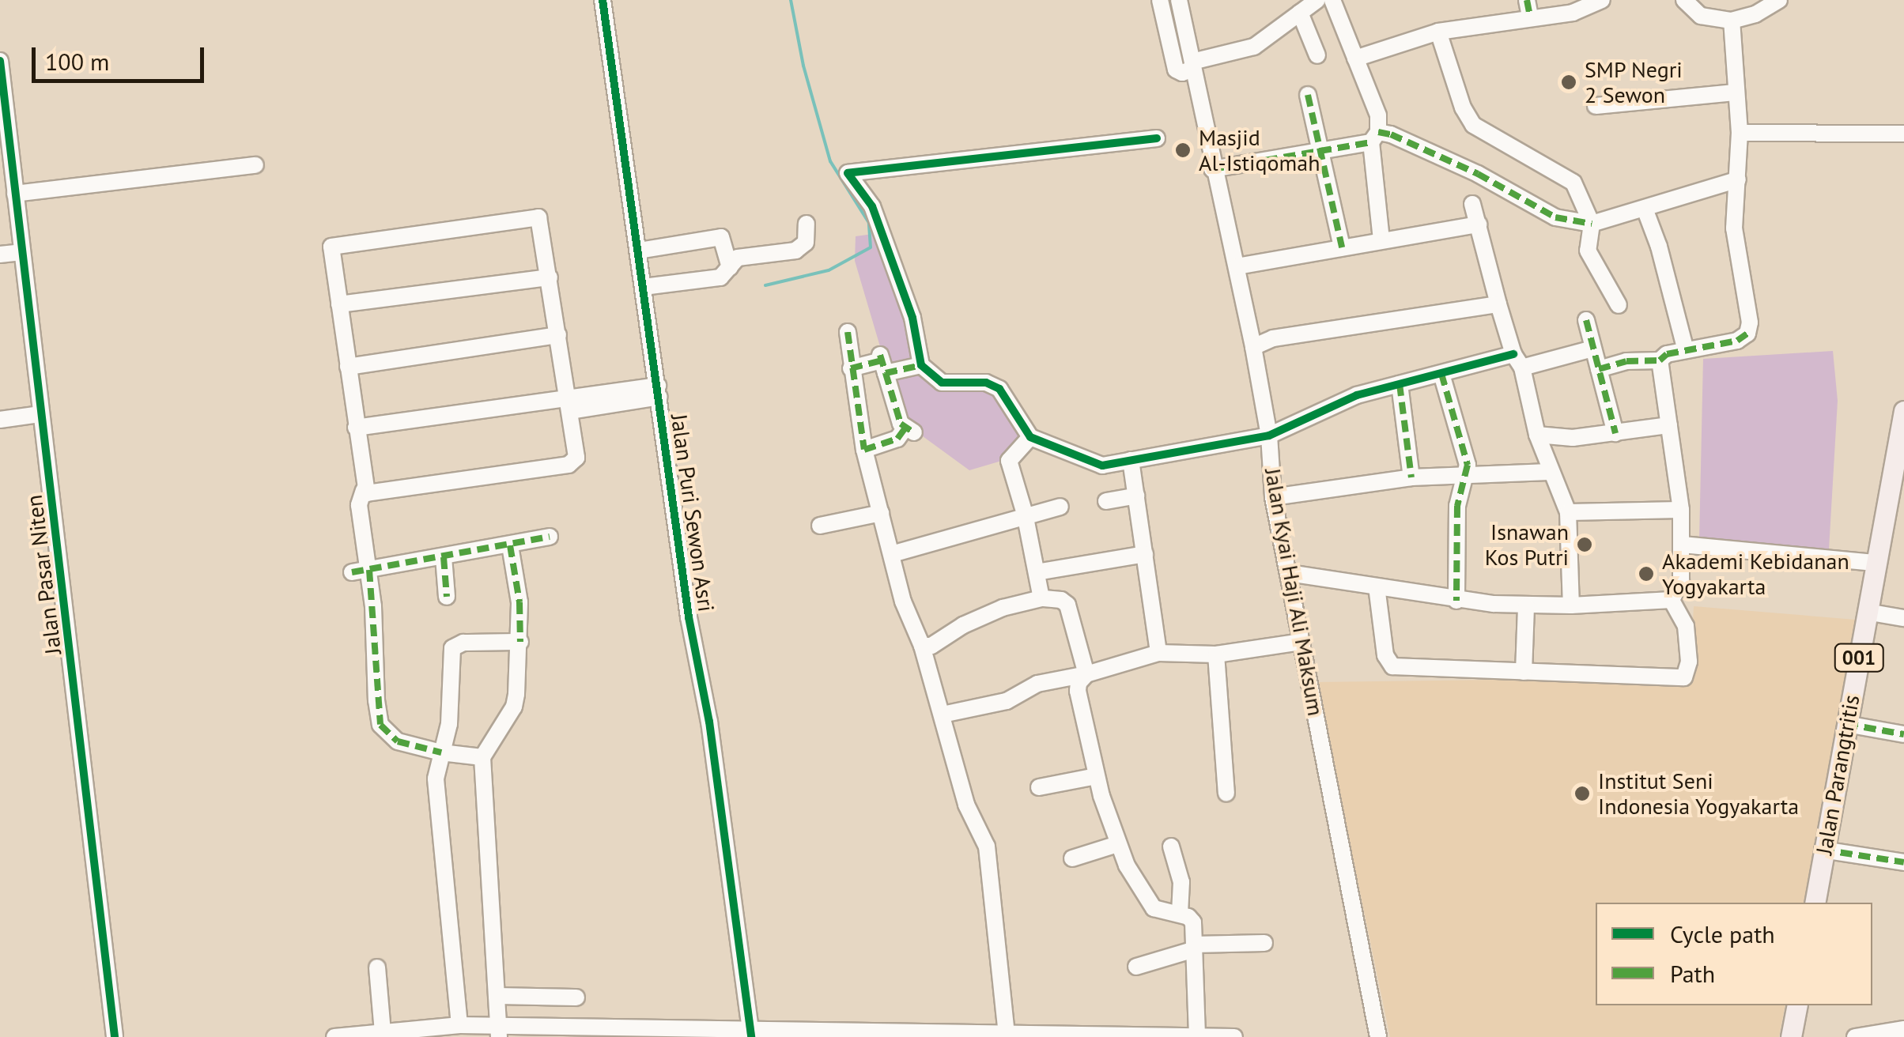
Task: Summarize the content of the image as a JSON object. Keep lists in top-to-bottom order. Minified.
{"streets":{"main road":["001","Jalan Parangtritis"],"street":["Jalan Puri Sewon Asri","Jalan Pasar Niten","Jalan Kyai Haji Ali Maksum"]},"places":["SMP Negri 2 Sewon","Masjid Al-Istiqomah","Isnawan Kos Putri","Akademi Kebidanan Yogyakarta","Institut Seni Indonesia Yogyakarta"],"legend":["Cycle path","Path"],"scale_bar":"100 m"}
